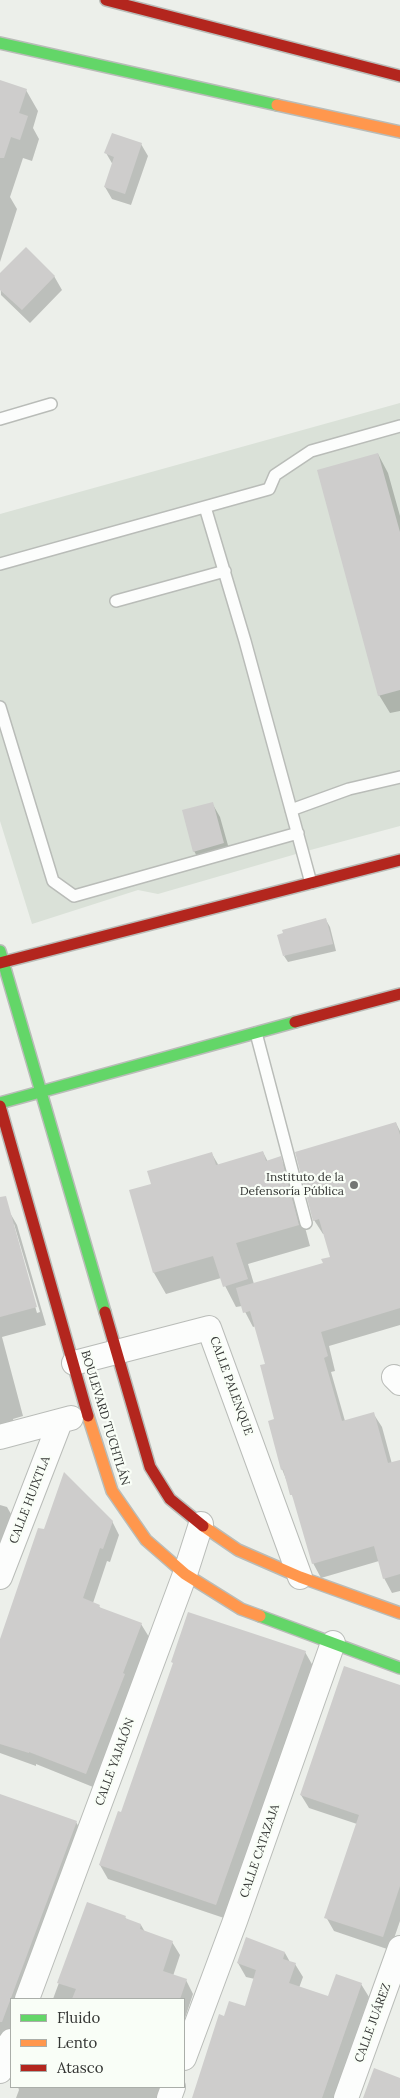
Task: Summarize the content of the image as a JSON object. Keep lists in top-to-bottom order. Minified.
{"streets":{"main road":["BOULEVARD TUCHTLÁN"],"street":["CALLE PALENQUE","CALLE HUIXTLA","CALLE YAJALÓN","CALLE CATAZAJA","CALLE JUÁREZ"]},"crossings":[["CALLE PALENQUE","BOULEVARD TUCHTLÁN"],["BOULEVARD TUCHTLÁN","CALLE YAJALÓN"],["BOULEVARD TUCHTLÁN","CALLE CATAZAJA"]],"places":["Instituto de la Defensoría Pública"],"legend":["Fluido","Lento","Atasco"]}
